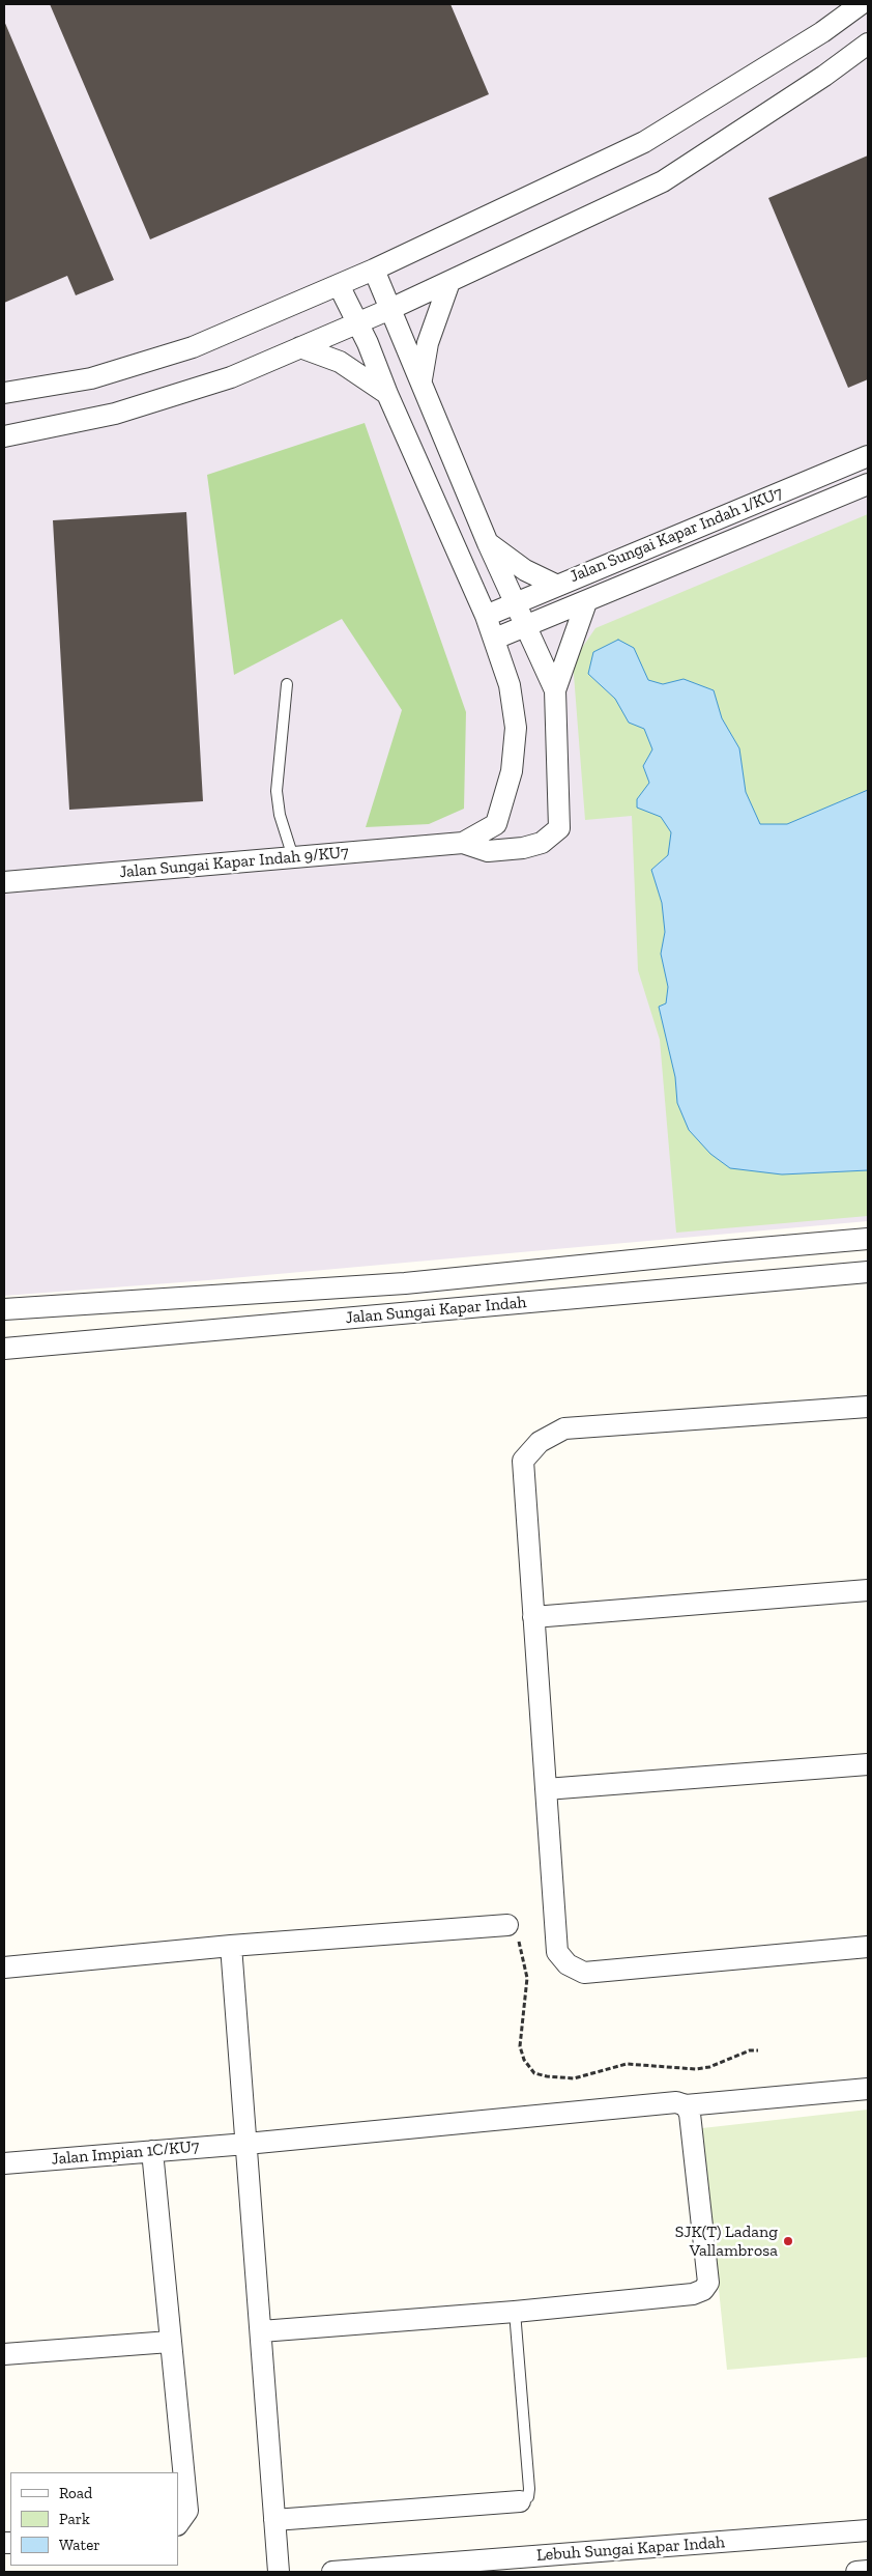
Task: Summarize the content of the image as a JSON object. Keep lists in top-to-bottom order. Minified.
{"streets":{"street":["Jalan Sungai Kapar Indah 1/KU7","Jalan Sungai Kapar Indah 9/KU7","Jalan Sungai Kapar Indah","Jalan Impian 1C/KU7","Lebuh Sungai Kapar Indah"]},"places":["SJK(T) Ladang Vallambrosa"],"legend":["Road","Park","Water"]}
